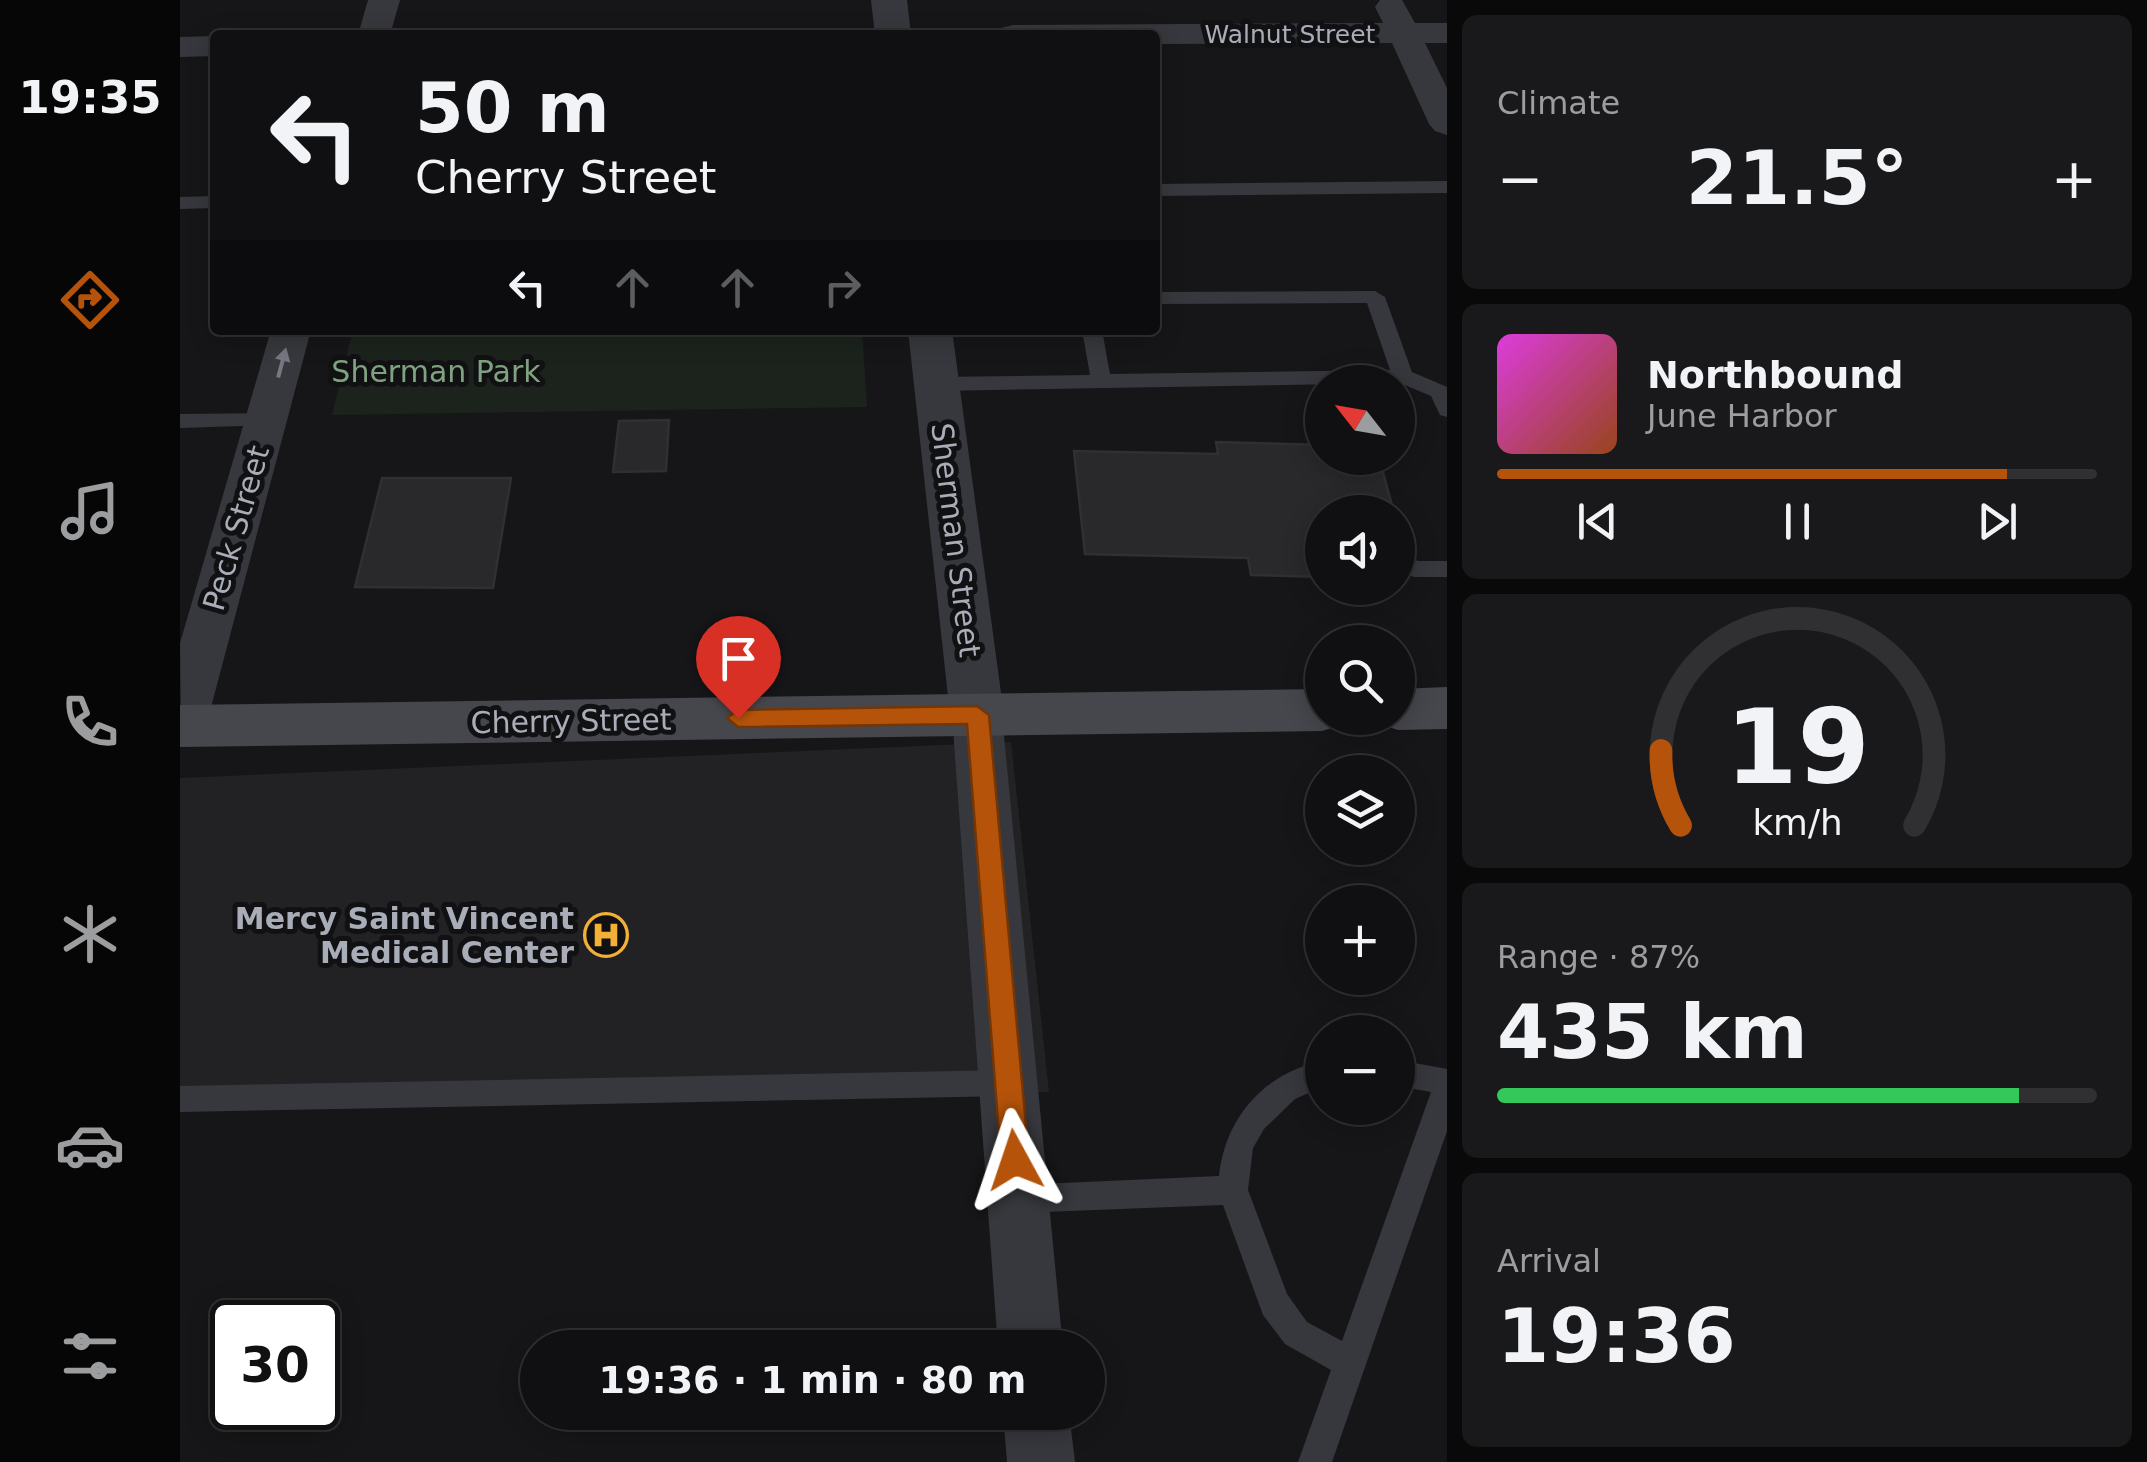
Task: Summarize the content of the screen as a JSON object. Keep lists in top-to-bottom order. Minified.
{"streets":{"main road":["Cherry Street"],"street":["Walnut Street","Peck Street","Sherman Street"]},"crossings":[["Peck Street","Cherry Street"],["Sherman Street","Cherry Street"]],"parks":["Sherman Park"],"places":{"hospital":["Mercy Saint Vincent Medical Center"]},"north":"top left","page":{"tabs":"19:35","tile":["Climate",["Range · 87%","435 km"],["Arrival","19:36"]],"turn":["50 m","Cherry Street"],"heat":["−","21.5°","+"],"song":["Northbound","June Harbor"],"map_buttons":["+","−"],"limit":"30","trip":"19:36 · 1 min · 80 m","gauge":["19","km/h"]}}
